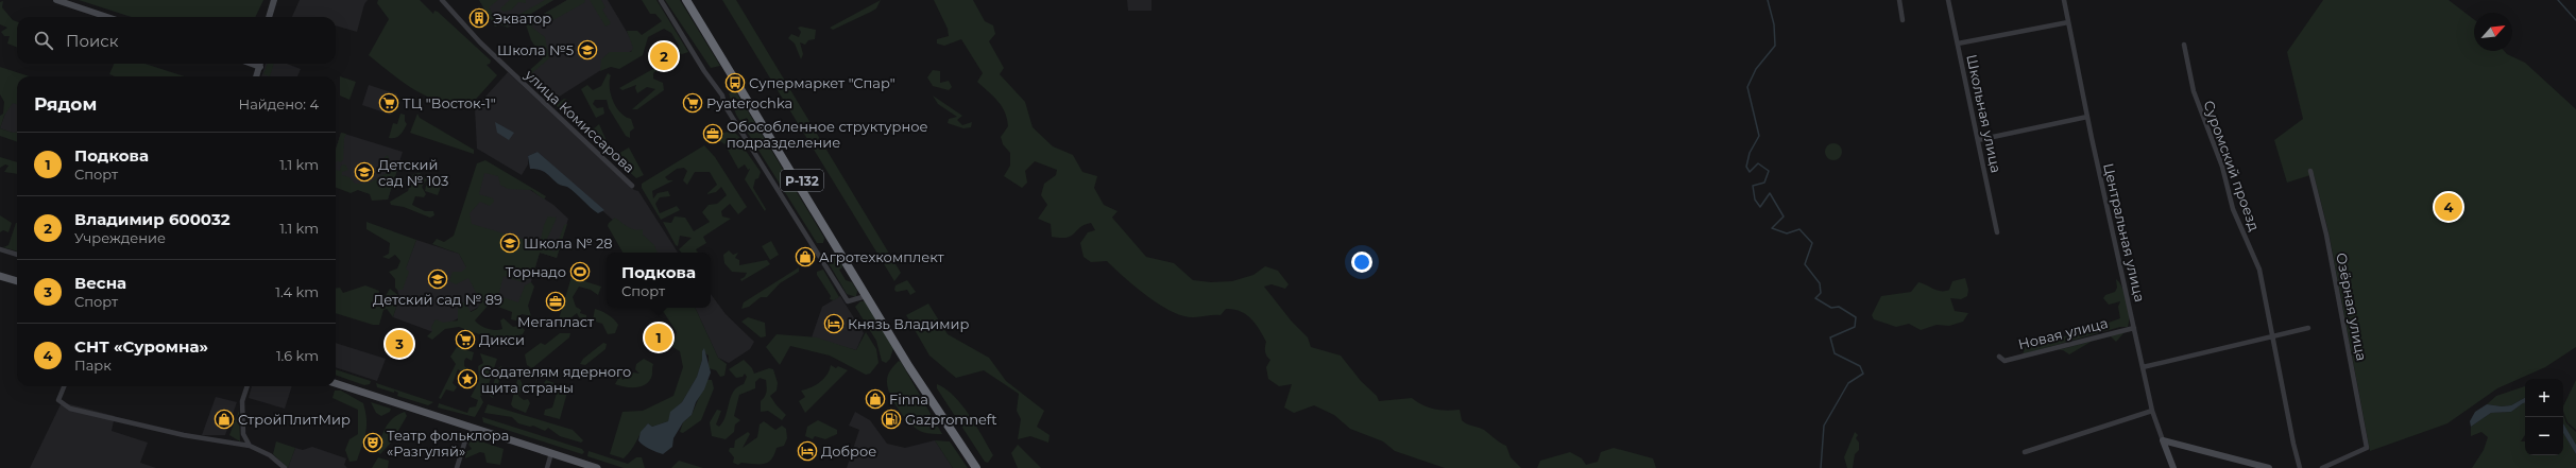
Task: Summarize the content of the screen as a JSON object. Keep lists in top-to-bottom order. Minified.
{"streets":{"highway":["Р-132"],"street":["Школьная улица","улица Комиссарова","Суромский проезд","Центральная улица","Озёрная улица","Новая улица"]},"crossings":[["Центральная улица","Новая улица"]],"places":{"building":["Экватор"],"school or university":["Школа №5","Детский сад № 103","Школа № 28","Детский сад № 89"],"bus stop":["Супермаркет \"Спар\""],"supermarket":["ТЦ \"Восток-1\"","Pyaterochka","Дикси"],"office":["Обособленное структурное подразделение","Мегапласт"],"shop":["Агротехкомплект","Finna","СтройПлитМир"],"sports":["Торнадо"],"hotel":["Князь Владимир","Доброе"],"place":["Содателям ядерного щита страны"],"fuel station":["Gazpromneft"],"theatre":["Театр фольклора «Разгуляй»"]},"north":"top right","page":{"search":"Поиск","pins":["2","4","1","3"],"heading":["Рядом","Найдено: 4"],"list":[{"mark":"1","name":"Подкова","note":"Спорт","value":"1.1 km"},{"mark":"2","name":"Владимир 600032","note":"Учреждение","value":"1.1 km"},{"mark":"3","name":"Весна","note":"Спорт","value":"1.4 km"},{"mark":"4","name":"СНТ «Суромна»","note":"Парк","value":"1.6 km"}],"popup":["Подкова","Спорт"],"map_buttons":["+","−"]}}
